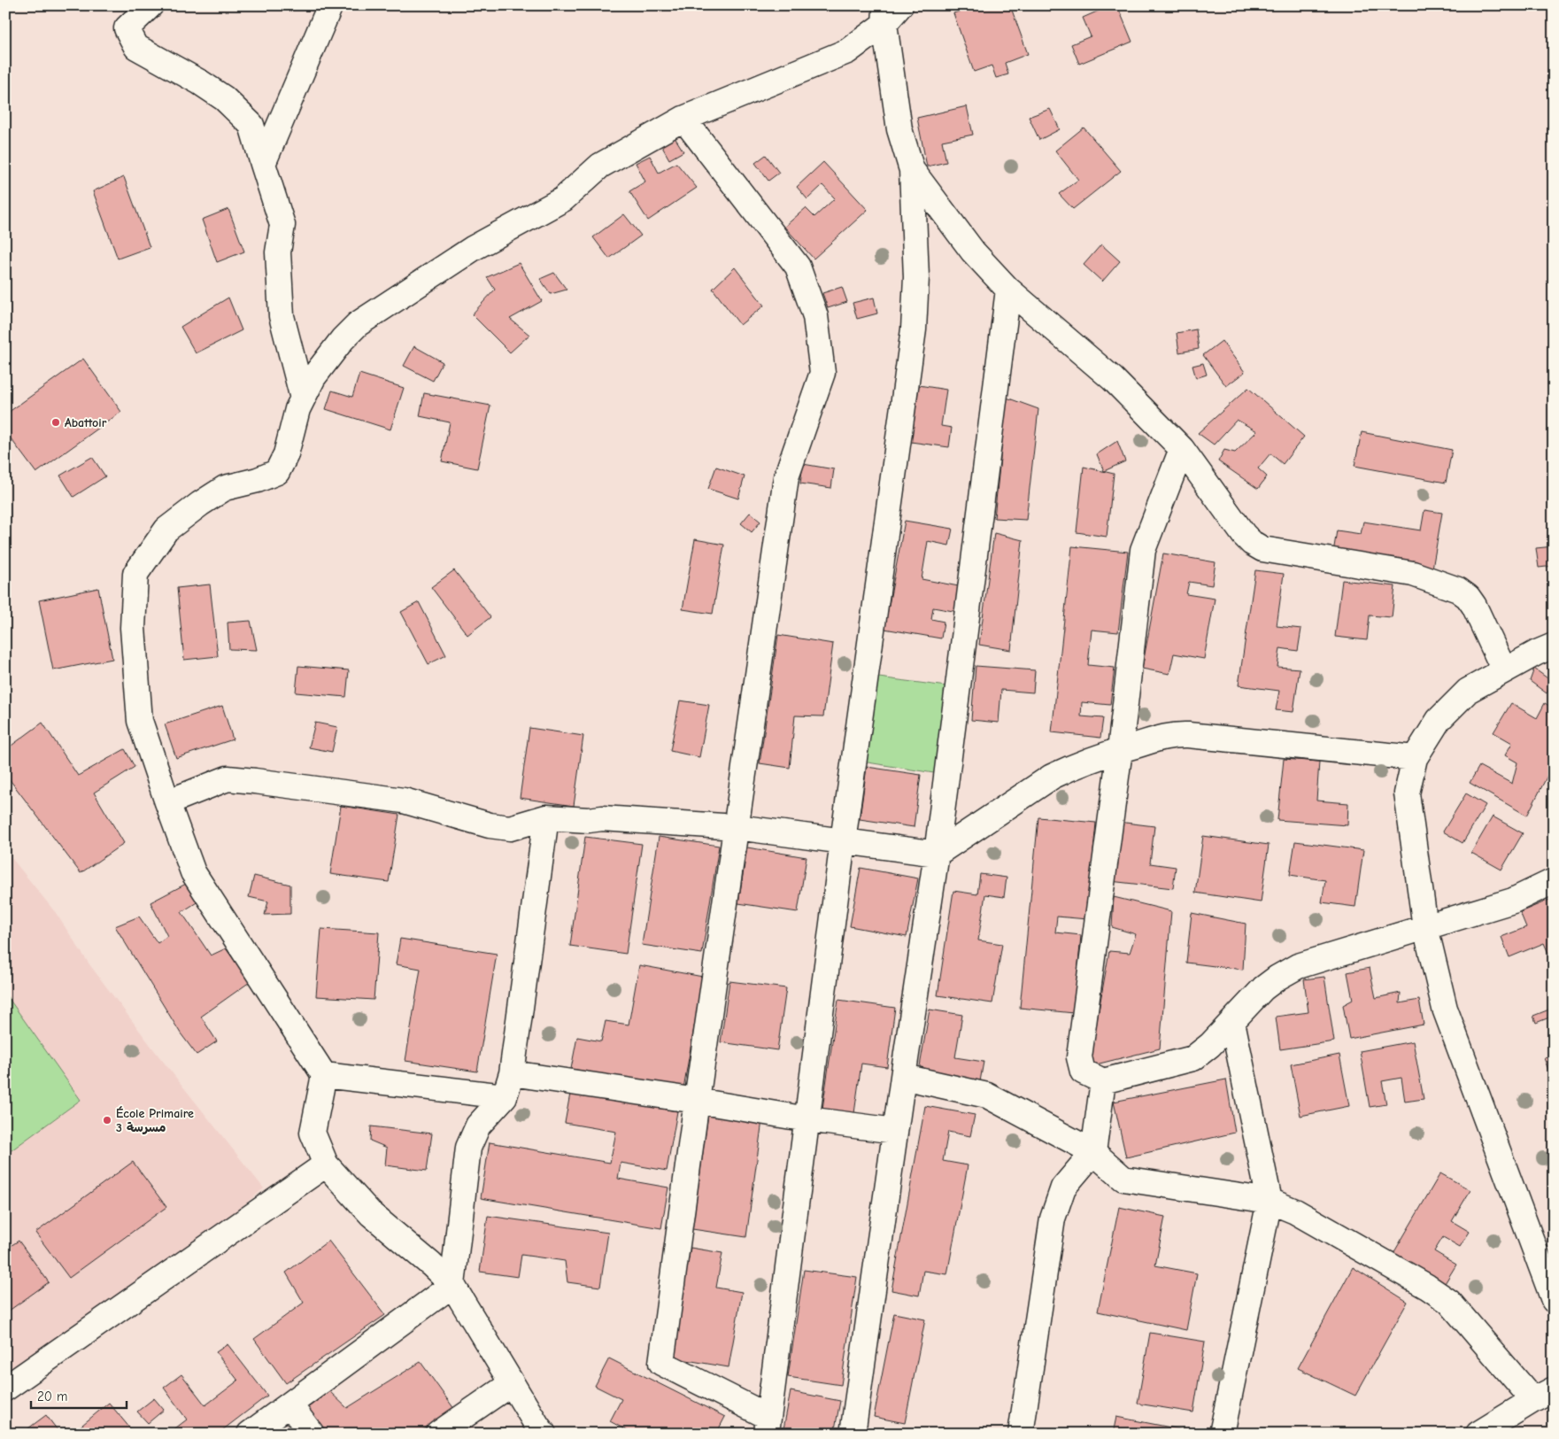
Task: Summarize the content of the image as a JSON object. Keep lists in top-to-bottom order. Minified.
{"places":["Abattoir","École Primaire 3 مسرسة"],"scale_bar":"20 m"}
